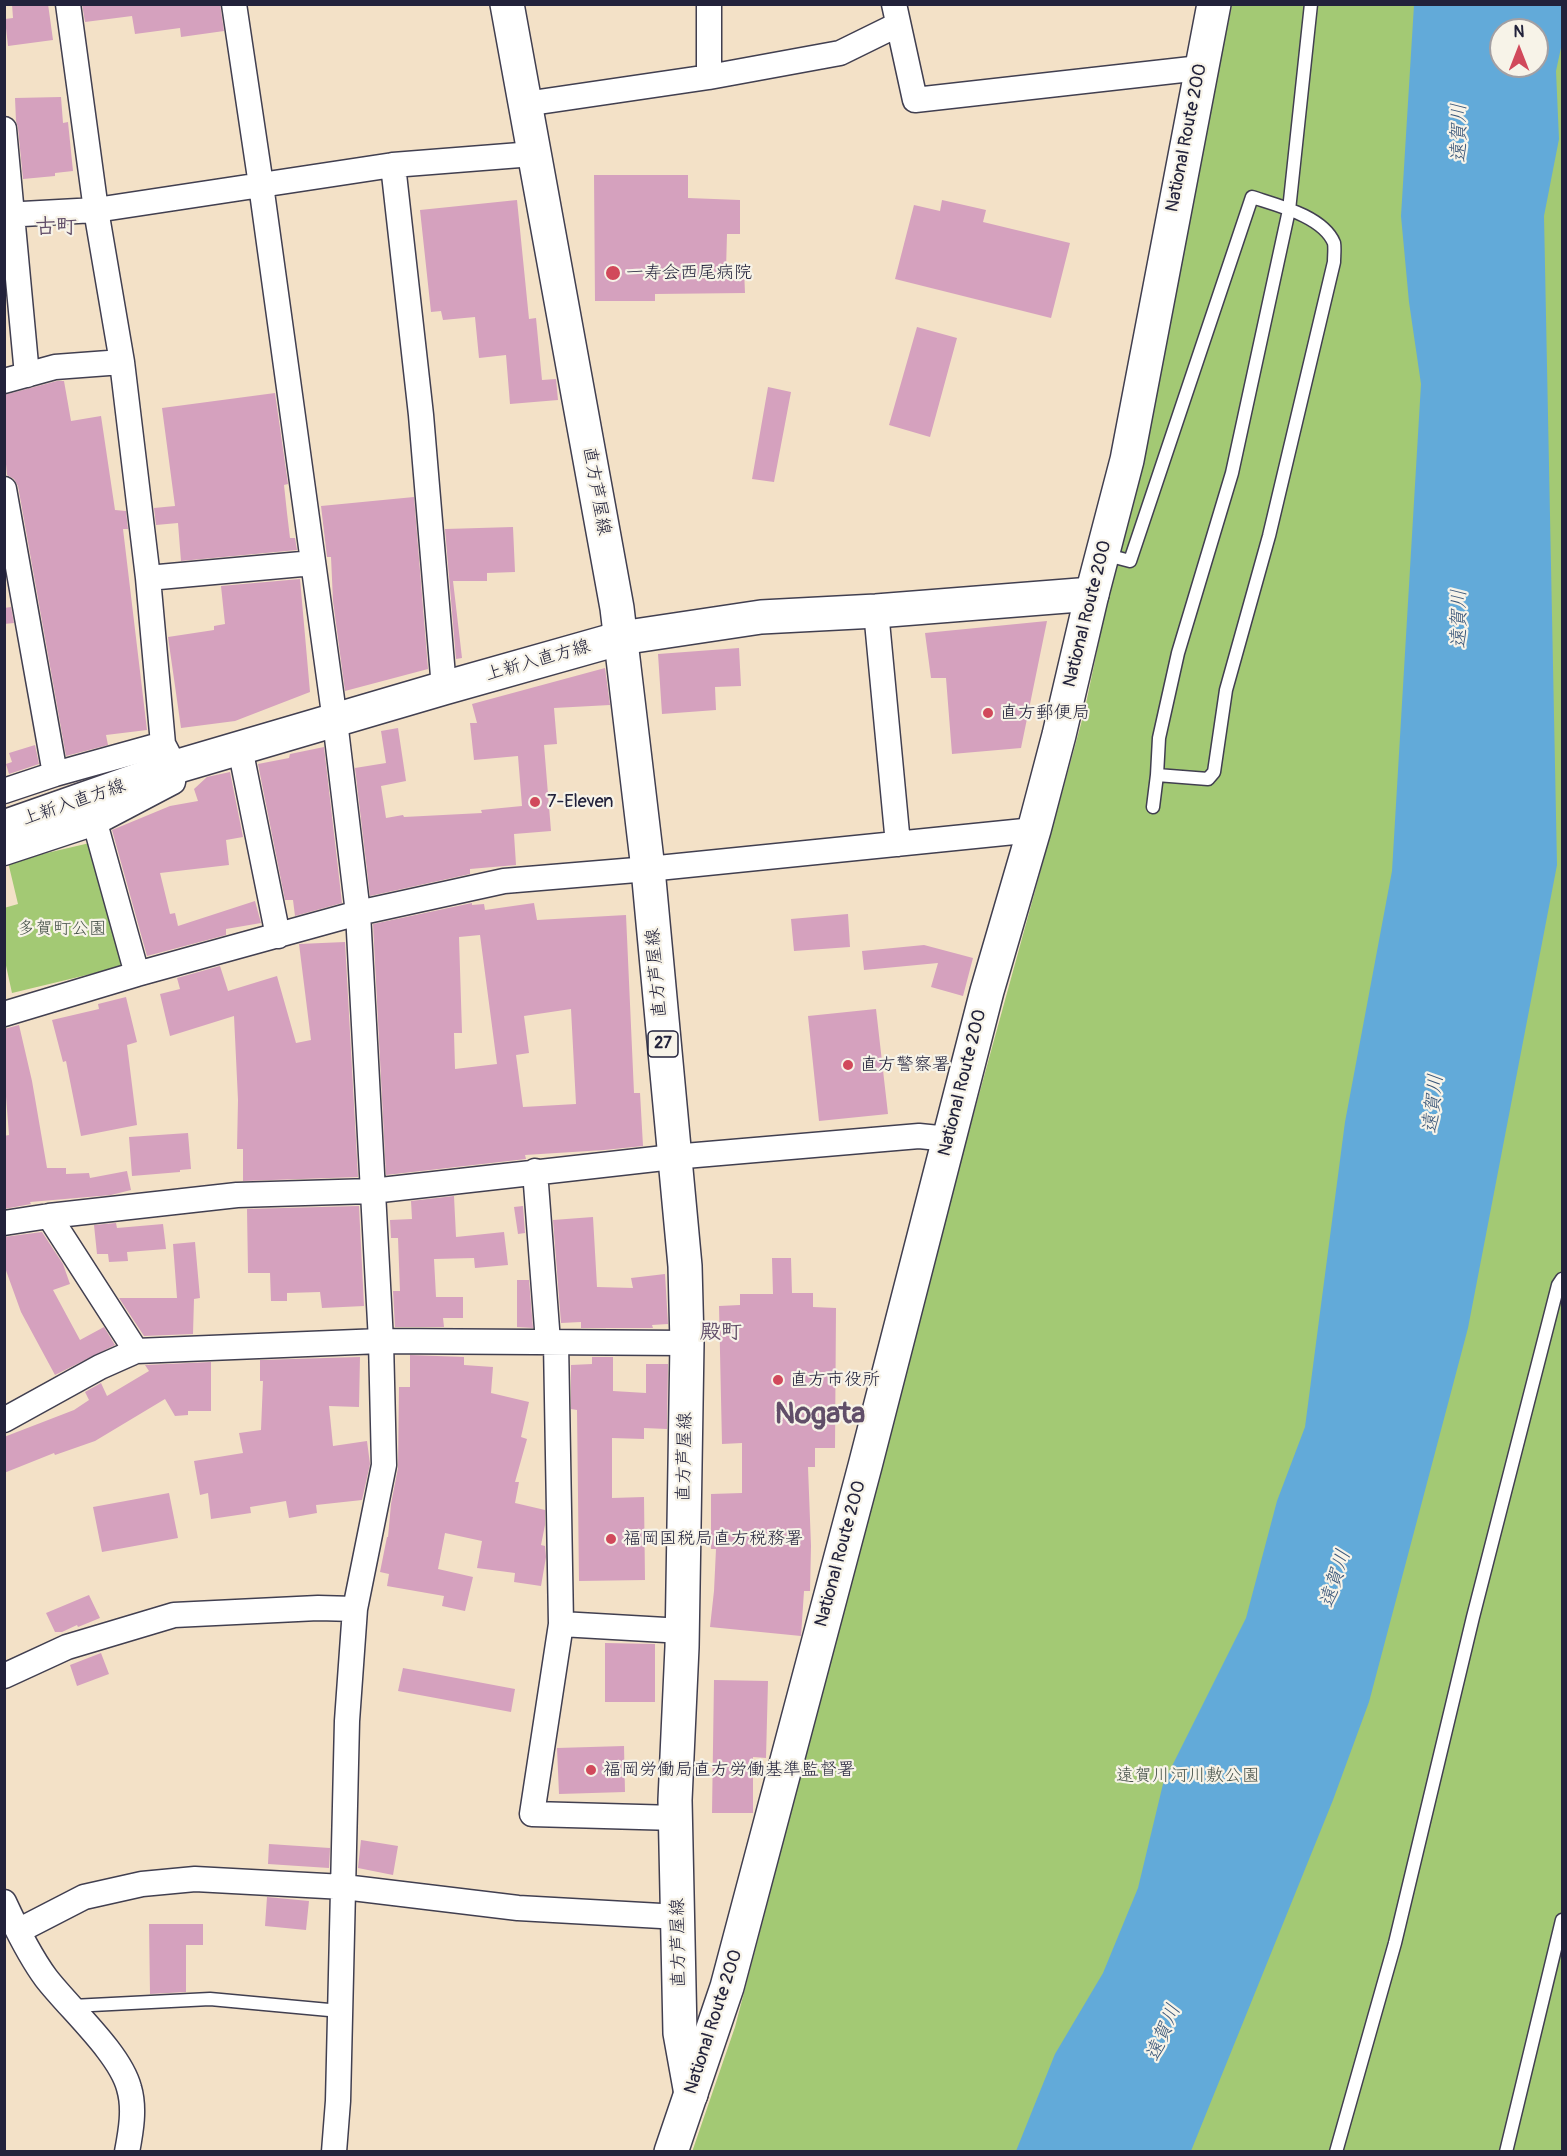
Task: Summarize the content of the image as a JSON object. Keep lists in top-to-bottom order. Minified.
{"streets":{"main road":["National Route 200","直方芦屋線","上新入直方線","27"]},"crossings":[["National Route 200","直方芦屋線"],["National Route 200","上新入直方線"],["直方芦屋線","上新入直方線"]],"districts":["古町","殿町","Nogata"],"water":["遠賀川"],"parks":["多賀町公園","遠賀川河川敷公園"],"places":["一寿会西尾病院","直方郵便局","7-Eleven","直方警察署","直方市役所","福岡国税局直方税務署","福岡労働局直方労働基準監督署"],"north":"top"}
